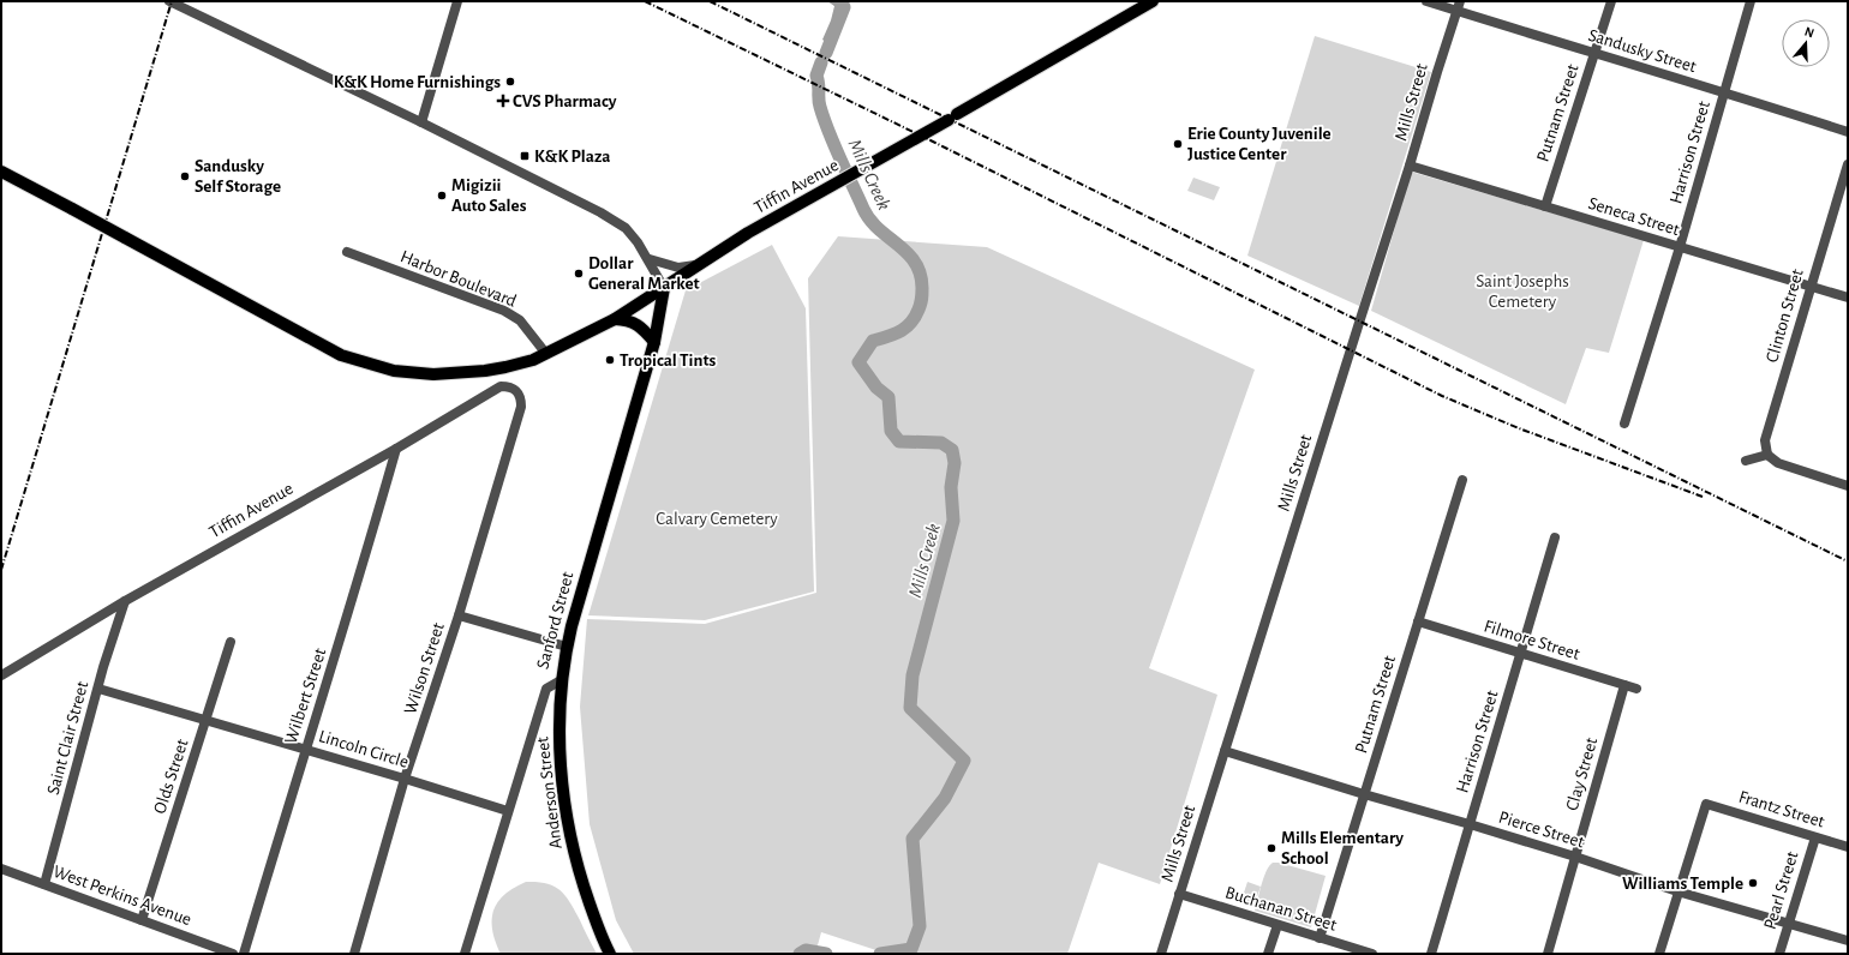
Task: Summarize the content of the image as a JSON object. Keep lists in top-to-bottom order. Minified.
{"streets":{"main road":["Tiffin Avenue","Sanford Street","Anderson Street"],"street":["Sandusky Street","Mills Street","Putnam Street","Harrison Street","Seneca Street","Harbor Boulevard","Clinton Street","Filmore Street","Wilson Street","Wilbert Street","Saint Clair Street","Lincoln Circle","Clay Street","Olds Street","Frantz Street","Pierce Street","Pearl Street","West Perkins Avenue","Buchanan Street"]},"crossings":[["Sandusky Street","Mills Street"],["Sandusky Street","Putnam Street"],["Sandusky Street","Harrison Street"],["Mills Street","Seneca Street"],["Mills Street","Pierce Street"],["Mills Street","Buchanan Street"],["Putnam Street","Seneca Street"],["Putnam Street","Filmore Street"],["Putnam Street","Pierce Street"],["Putnam Street","Buchanan Street"],["Harrison Street","Seneca Street"],["Harrison Street","Filmore Street"],["Harrison Street","Pierce Street"],["Tiffin Avenue","Harbor Boulevard"],["Tiffin Avenue","Sanford Street"],["Tiffin Avenue","Wilson Street"],["Tiffin Avenue","Wilbert Street"],["Tiffin Avenue","Saint Clair Street"],["Seneca Street","Clinton Street"],["Sanford Street","Lincoln Circle"],["Sanford Street","Anderson Street"],["Filmore Street","Clay Street"],["Wilson Street","Lincoln Circle"],["Wilbert Street","Lincoln Circle"],["Saint Clair Street","Lincoln Circle"],["Saint Clair Street","West Perkins Avenue"],["Lincoln Circle","Olds Street"],["Clay Street","Pierce Street"],["Olds Street","West Perkins Avenue"],["Frantz Street","Pierce Street"],["Frantz Street","Pearl Street"],["Pierce Street","Pearl Street"]],"water":["Mills Creek"],"parks":["Saint Josephs Cemetery","Calvary Cemetery"],"places":{"other":["K&K Home Furnishings","Erie County Juvenile Justice Center","Sandusky Self Storage","Migizii Auto Sales","Dollar General Market","Tropical Tints","Mills Elementary School","Williams Temple"],"health":["CVS Pharmacy"],"transit":["K&K Plaza"]},"north":"top"}
